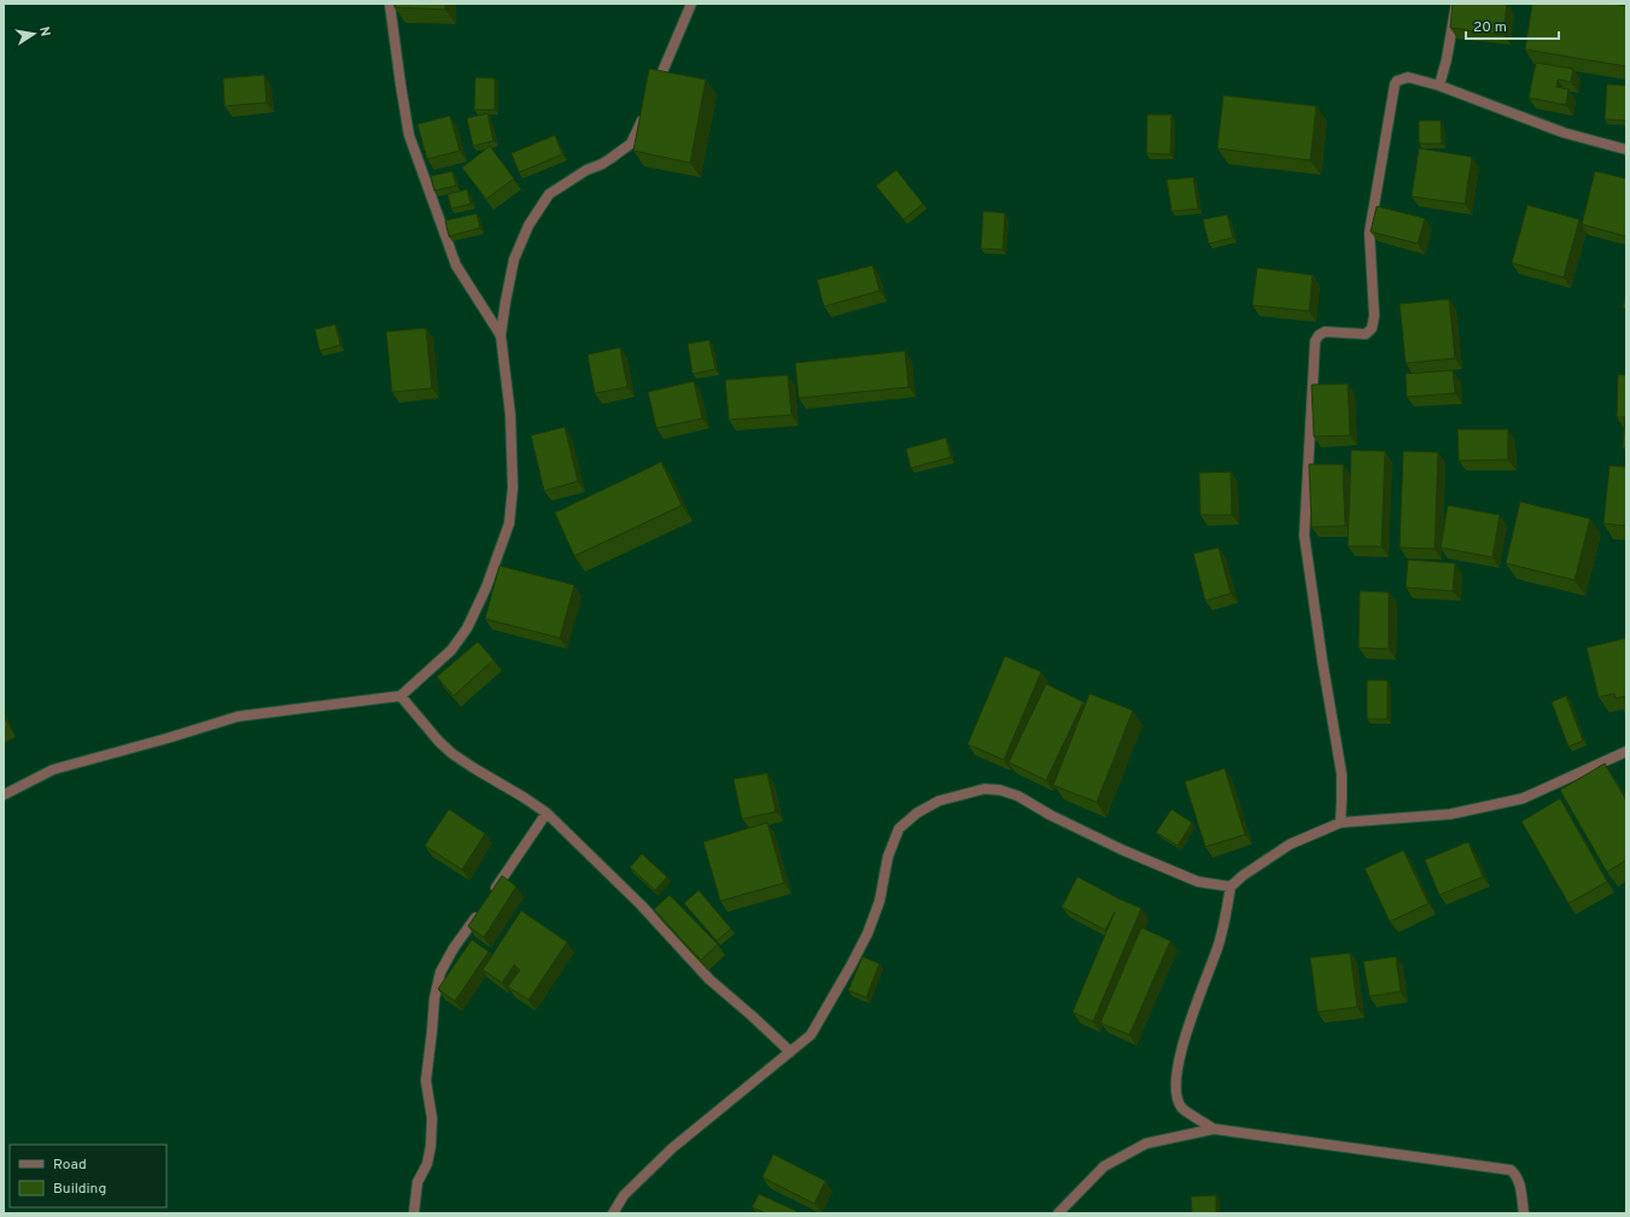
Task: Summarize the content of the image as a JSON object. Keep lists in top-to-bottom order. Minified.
{"legend":["Road","Building"],"scale_bar":"20 m","north":"right"}
